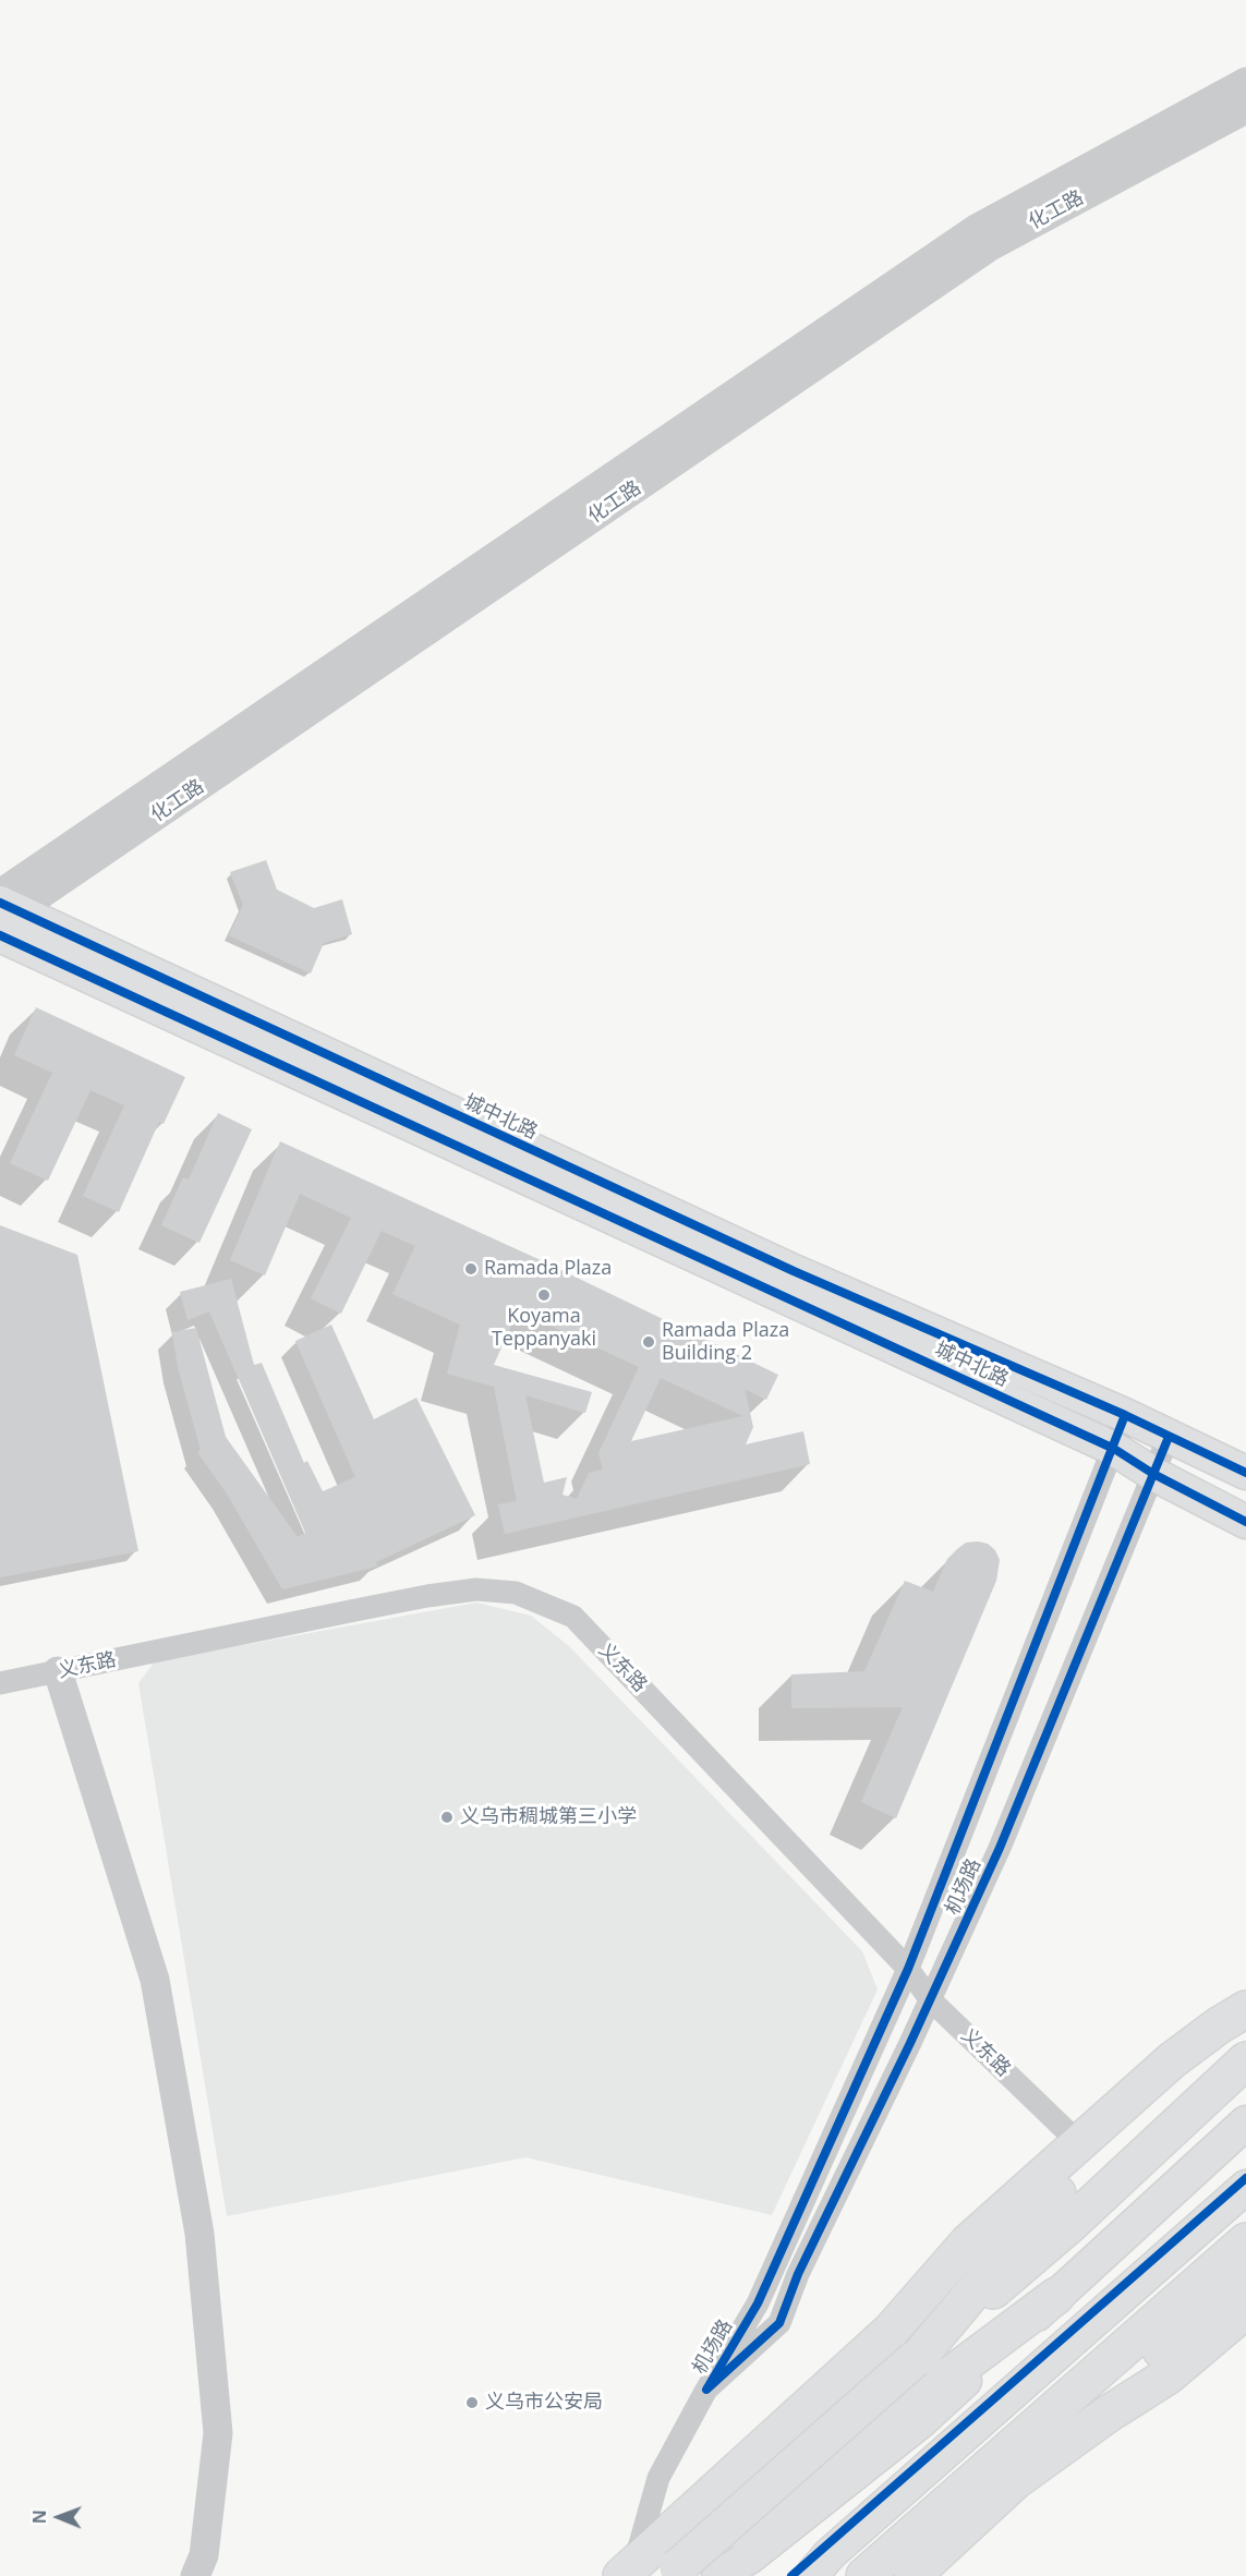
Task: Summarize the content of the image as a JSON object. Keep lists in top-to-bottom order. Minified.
{"streets":{"main road":["城中北路"],"street":["化工路","义东路","机场路"]},"crossings":[["化工路","城中北路"],["城中北路","机场路"],["义东路","机场路"]],"places":["Ramada Plaza","Koyama Teppanyaki","Ramada Plaza Building 2","义乌市稠城第三小学","义乌市公安局"],"north":"left"}
